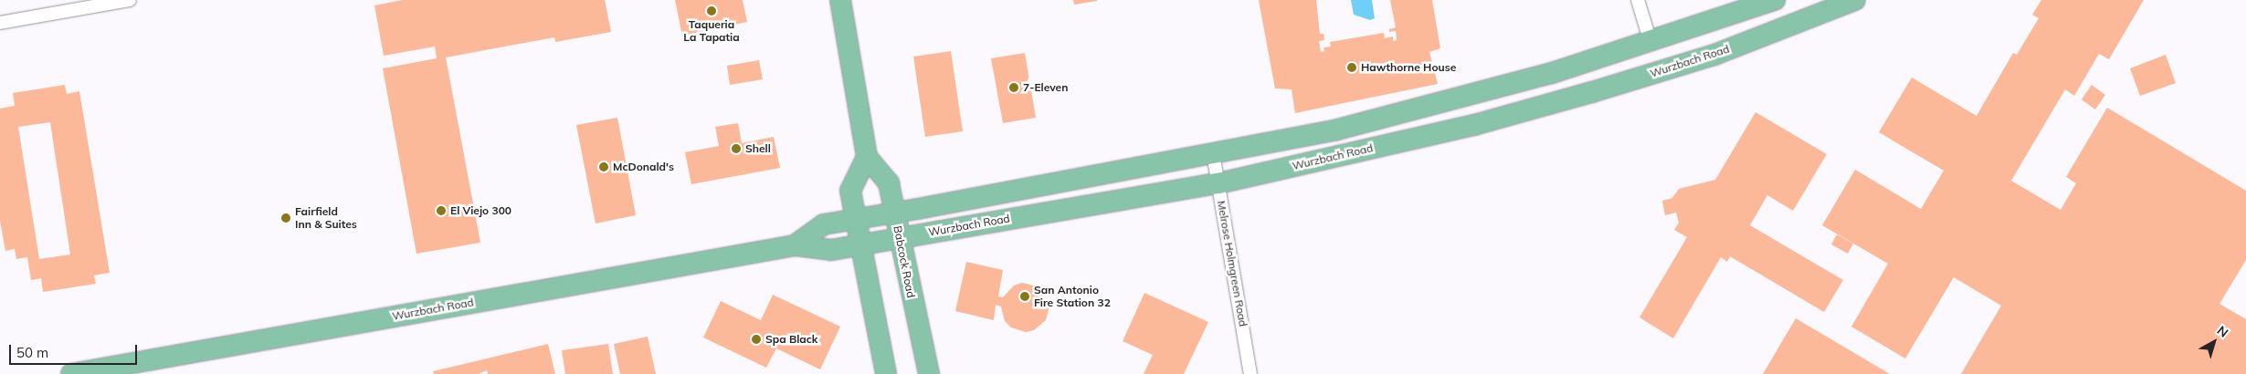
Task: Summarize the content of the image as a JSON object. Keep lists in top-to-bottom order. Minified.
{"streets":{"main road":["Wurzbach Road","Babcock Road"],"street":["Melrose Holmgreen Road"]},"crossings":[["Wurzbach Road","Babcock Road"],["Wurzbach Road","Melrose Holmgreen Road"]],"places":["Taqueria La Tapatia","Hawthorne House","7-Eleven","Shell","McDonald's","El Viejo 300","Fairfield Inn & Suites","San Antonio Fire Station 32","Spa Black"],"scale_bar":"50 m","north":"top right"}
